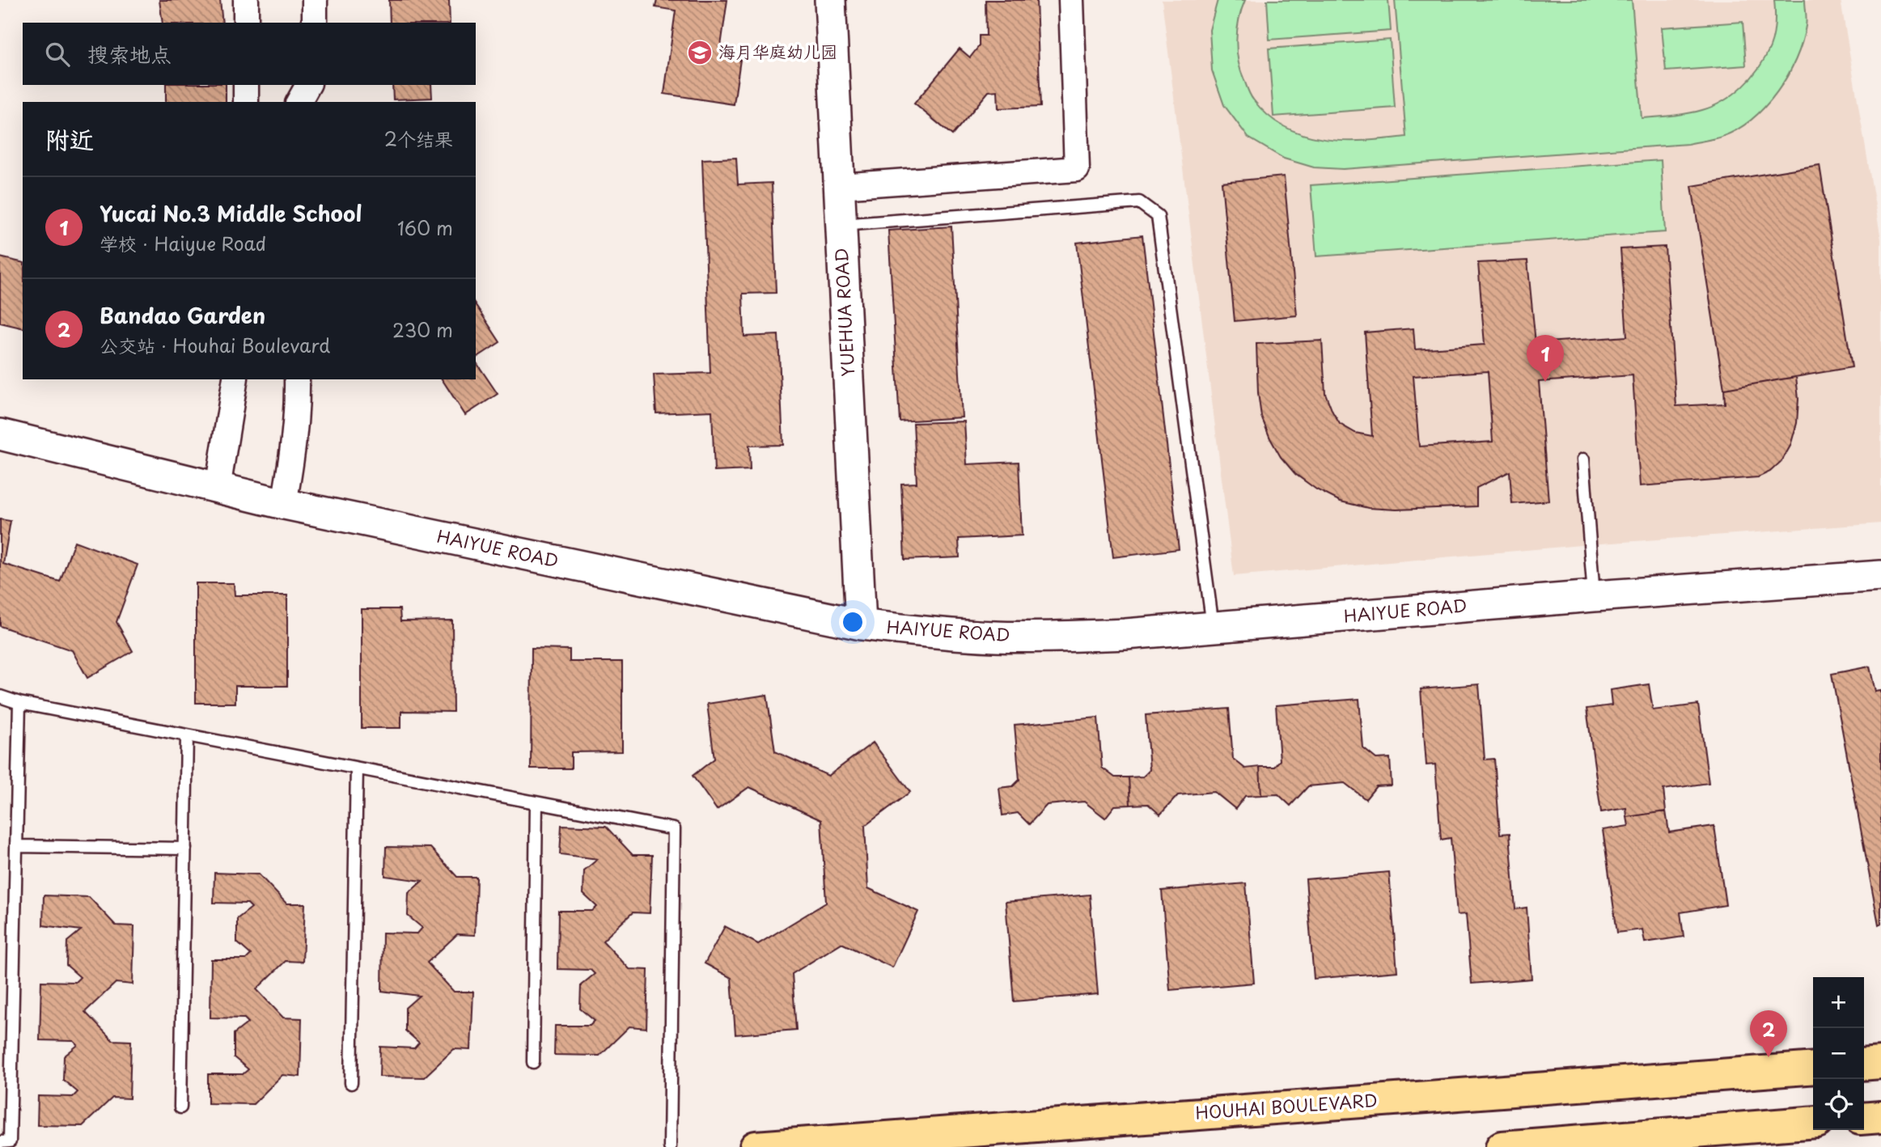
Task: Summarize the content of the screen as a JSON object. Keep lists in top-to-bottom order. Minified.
{"streets":{"main road":["HOUHAI BOULEVARD"],"street":["YUEHUA ROAD","HAIYUE ROAD"]},"crossings":[["YUEHUA ROAD","HAIYUE ROAD"]],"places":{"school or university":["海月华庭幼儿园"]},"page":{"search":"搜索地点","heading":["附近","2个结果"],"list":[{"mark":"1","name":"Yucai No.3 Middle School","note":"学校 · Haiyue Road","value":"160 m"},{"mark":"2","name":"Bandao Garden","note":"公交站 · Houhai Boulevard","value":"230 m"}],"pins":["1","2"],"map_buttons":["+","−"]}}
